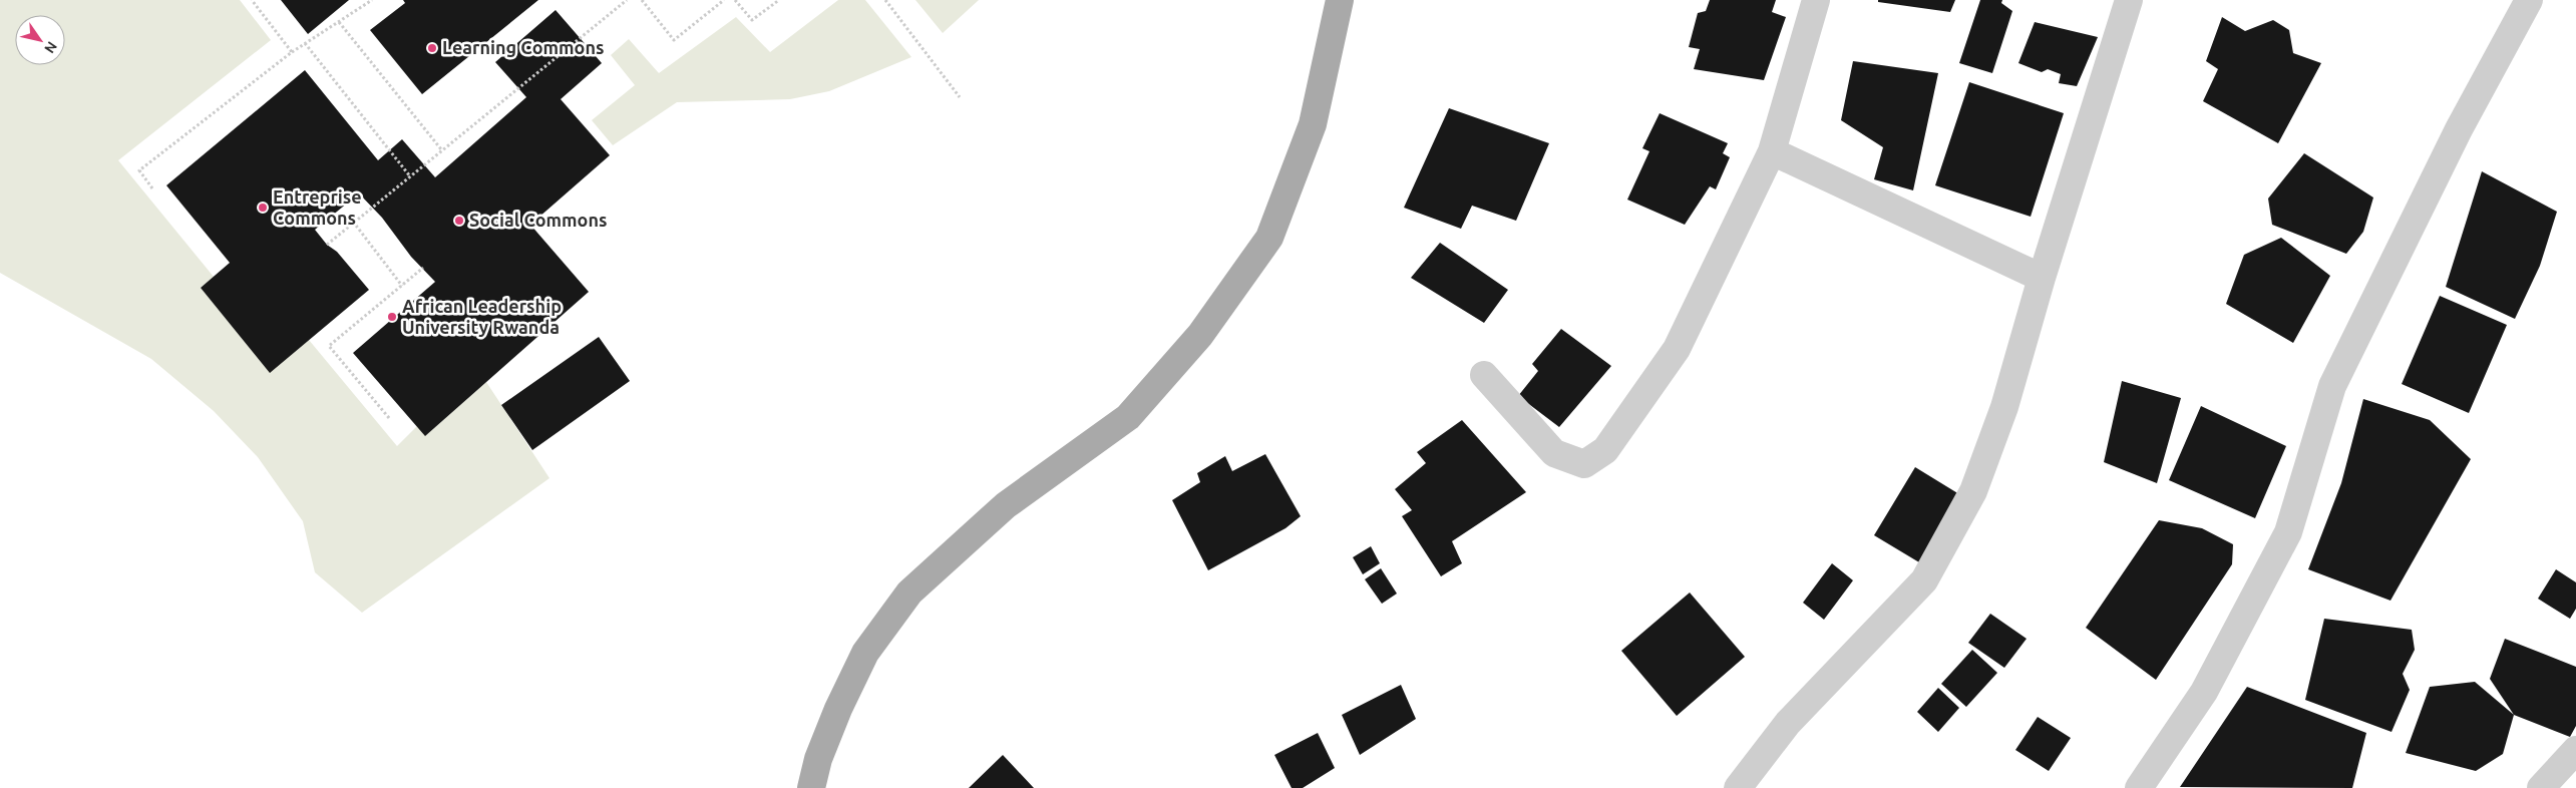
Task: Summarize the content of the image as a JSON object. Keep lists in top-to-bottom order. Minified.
{"places":["Learning Commons","Entreprise Commons","Social Commons","African Leadership University Rwanda"],"north":"bottom right"}
